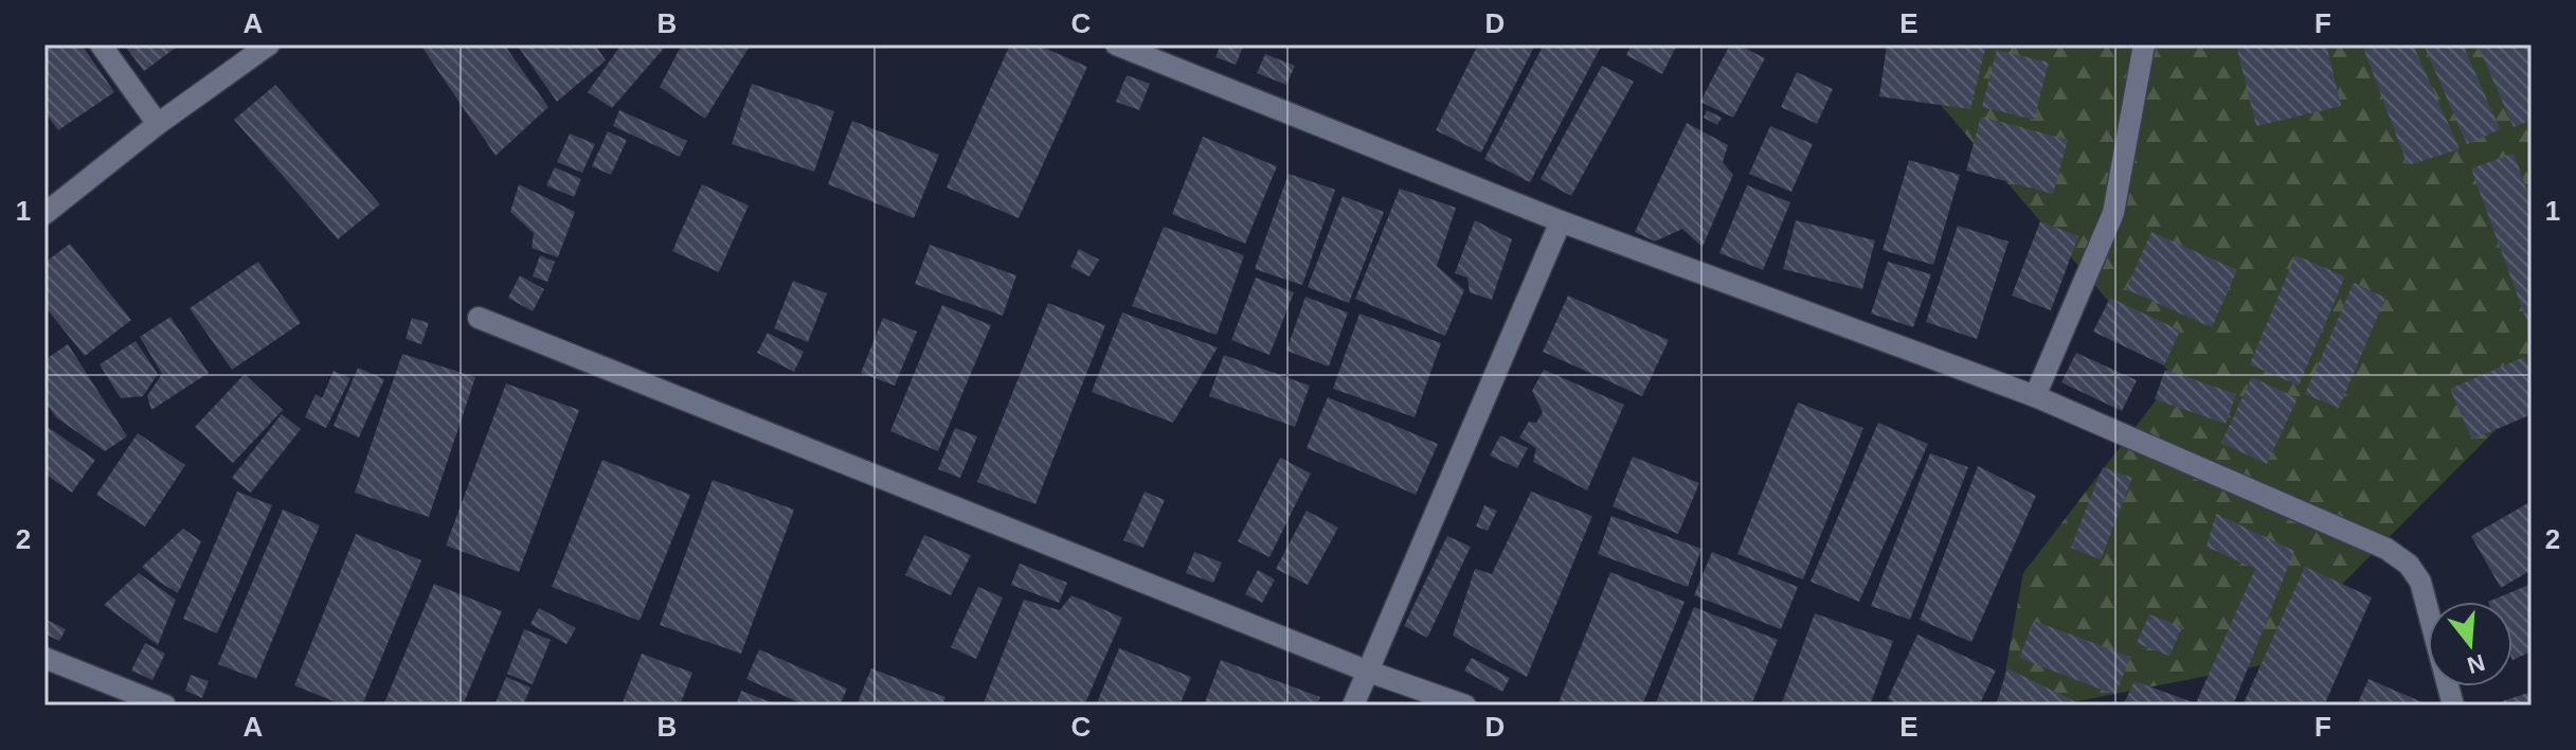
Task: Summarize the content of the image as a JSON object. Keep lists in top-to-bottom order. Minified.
{"north":"bottom","grid":{"columns":["A","B","C","D","E","F"],"rows":["1","2"]}}
